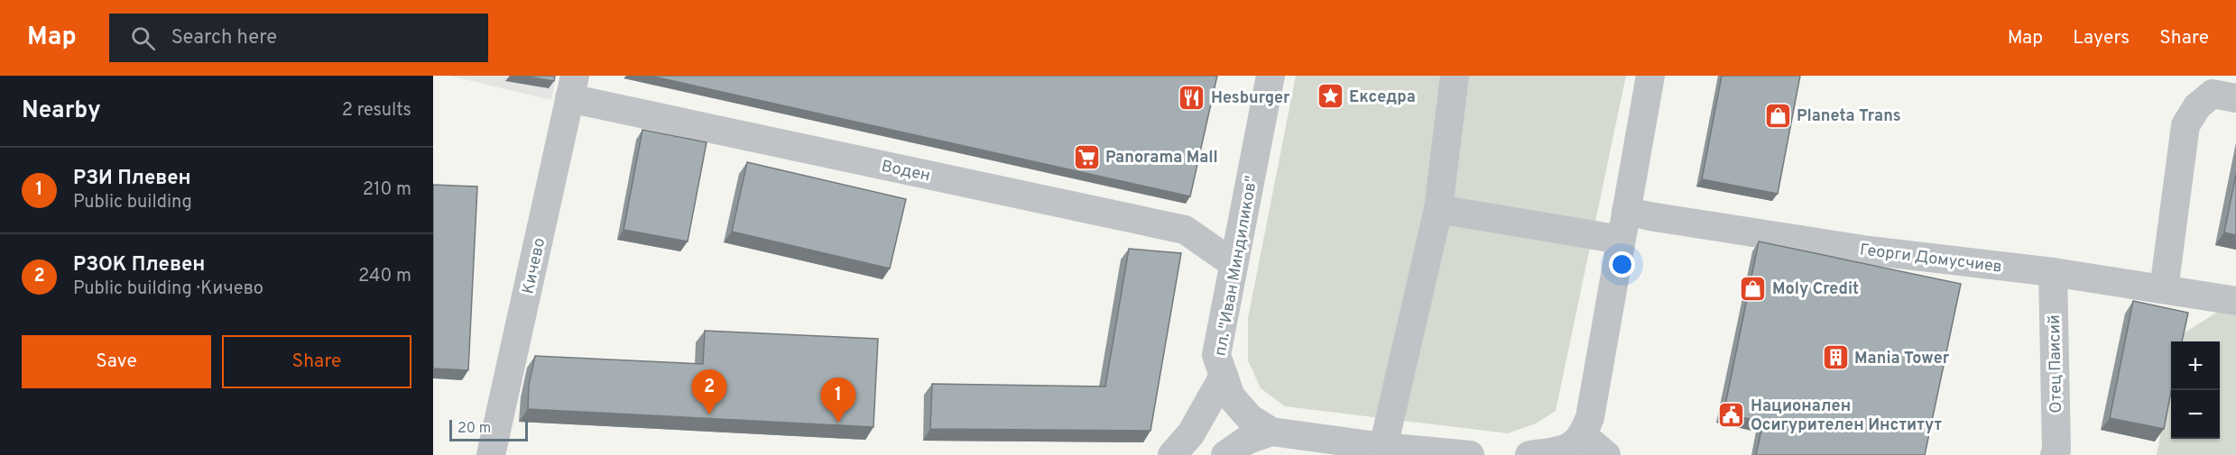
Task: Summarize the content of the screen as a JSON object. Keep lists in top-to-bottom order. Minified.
{"streets":{"street":["Воден","Георги Домусчиев","Кичево","пл. \"Иван Миндиликов\"","Отец Паисий"]},"crossings":[["Воден","Кичево"],["Воден","пл. \"Иван Миндиликов\""],["Георги Домусчиев","Отец Паисий"]],"places":{"place":["Екседра"],"restaurant":["Hesburger"],"shop":["Planeta Trans","Moly Credit"],"supermarket":["Panorama Mall"],"building":["Mania Tower"],"public building":["Национален Осигурителен Институт"]},"scale_bar":"20 m","page":{"header":"Map","search":"Search here","nav":["Map","Layers","Share"],"heading":["Nearby","2 results"],"list":[{"mark":"1","name":"РЗИ Плевен","note":"Public building","value":"210 m"},{"mark":"2","name":"РЗОК Плевен","note":"Public building · Кичево","value":"240 m"}],"buttons":["Save","Share"],"map_buttons":["+","−"],"pins":["2","1"],"scale":"20 m"}}
